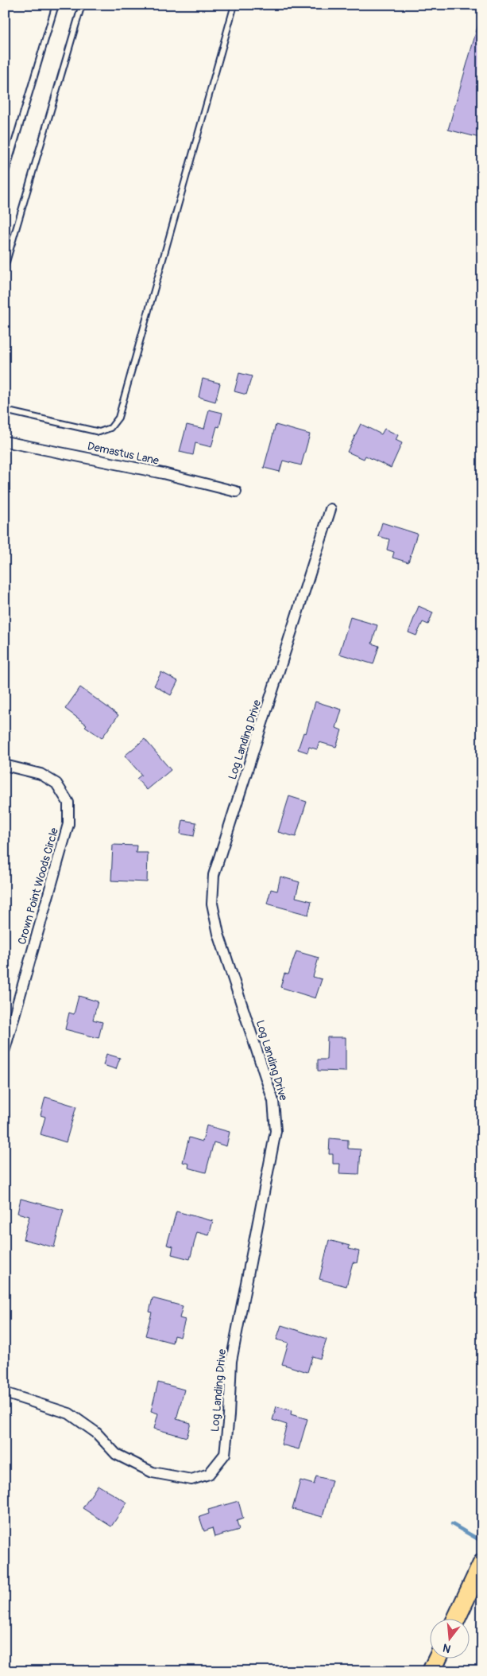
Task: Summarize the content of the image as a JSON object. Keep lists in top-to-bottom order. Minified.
{"streets":{"street":["Demastus Lane","Log Landing Drive","Crown Point Woods Circle"]},"north":"bottom"}
